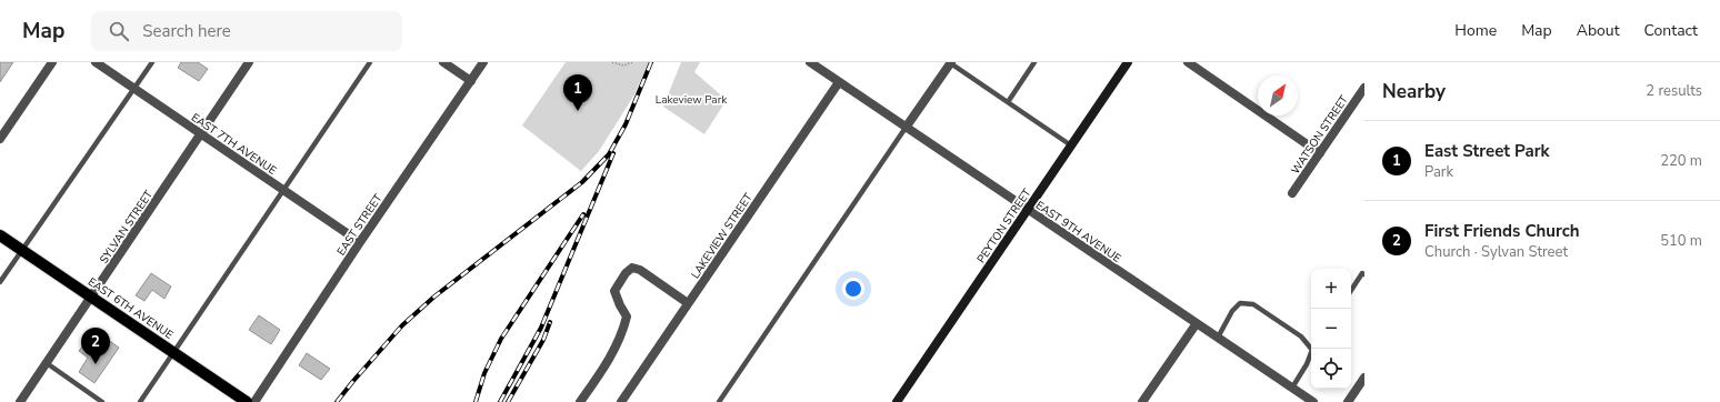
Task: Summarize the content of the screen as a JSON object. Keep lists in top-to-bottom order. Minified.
{"streets":{"main road":["EAST 6TH AVENUE"],"street":["WATSON STREET","EAST 7TH AVENUE","EAST STREET","PEYTON STREET","SYLVAN STREET","EAST 9TH AVENUE","LAKEVIEW STREET"]},"crossings":[["EAST 7TH AVENUE","EAST STREET"],["EAST 7TH AVENUE","SYLVAN STREET"],["PEYTON STREET","EAST 9TH AVENUE"],["SYLVAN STREET","EAST 6TH AVENUE"],["EAST 9TH AVENUE","LAKEVIEW STREET"]],"parks":["Lakeview Park"],"north":"top right","page":{"header":"Map","search":"Search here","nav":["Home","Map","About","Contact"],"heading":["Nearby","2 results"],"pins":["1","2"],"list":[{"mark":"1","name":"East Street Park","note":"Park","value":"220 m"},{"mark":"2","name":"First Friends Church","note":"Church · Sylvan Street","value":"510 m"}],"map_buttons":["+","−"]}}
